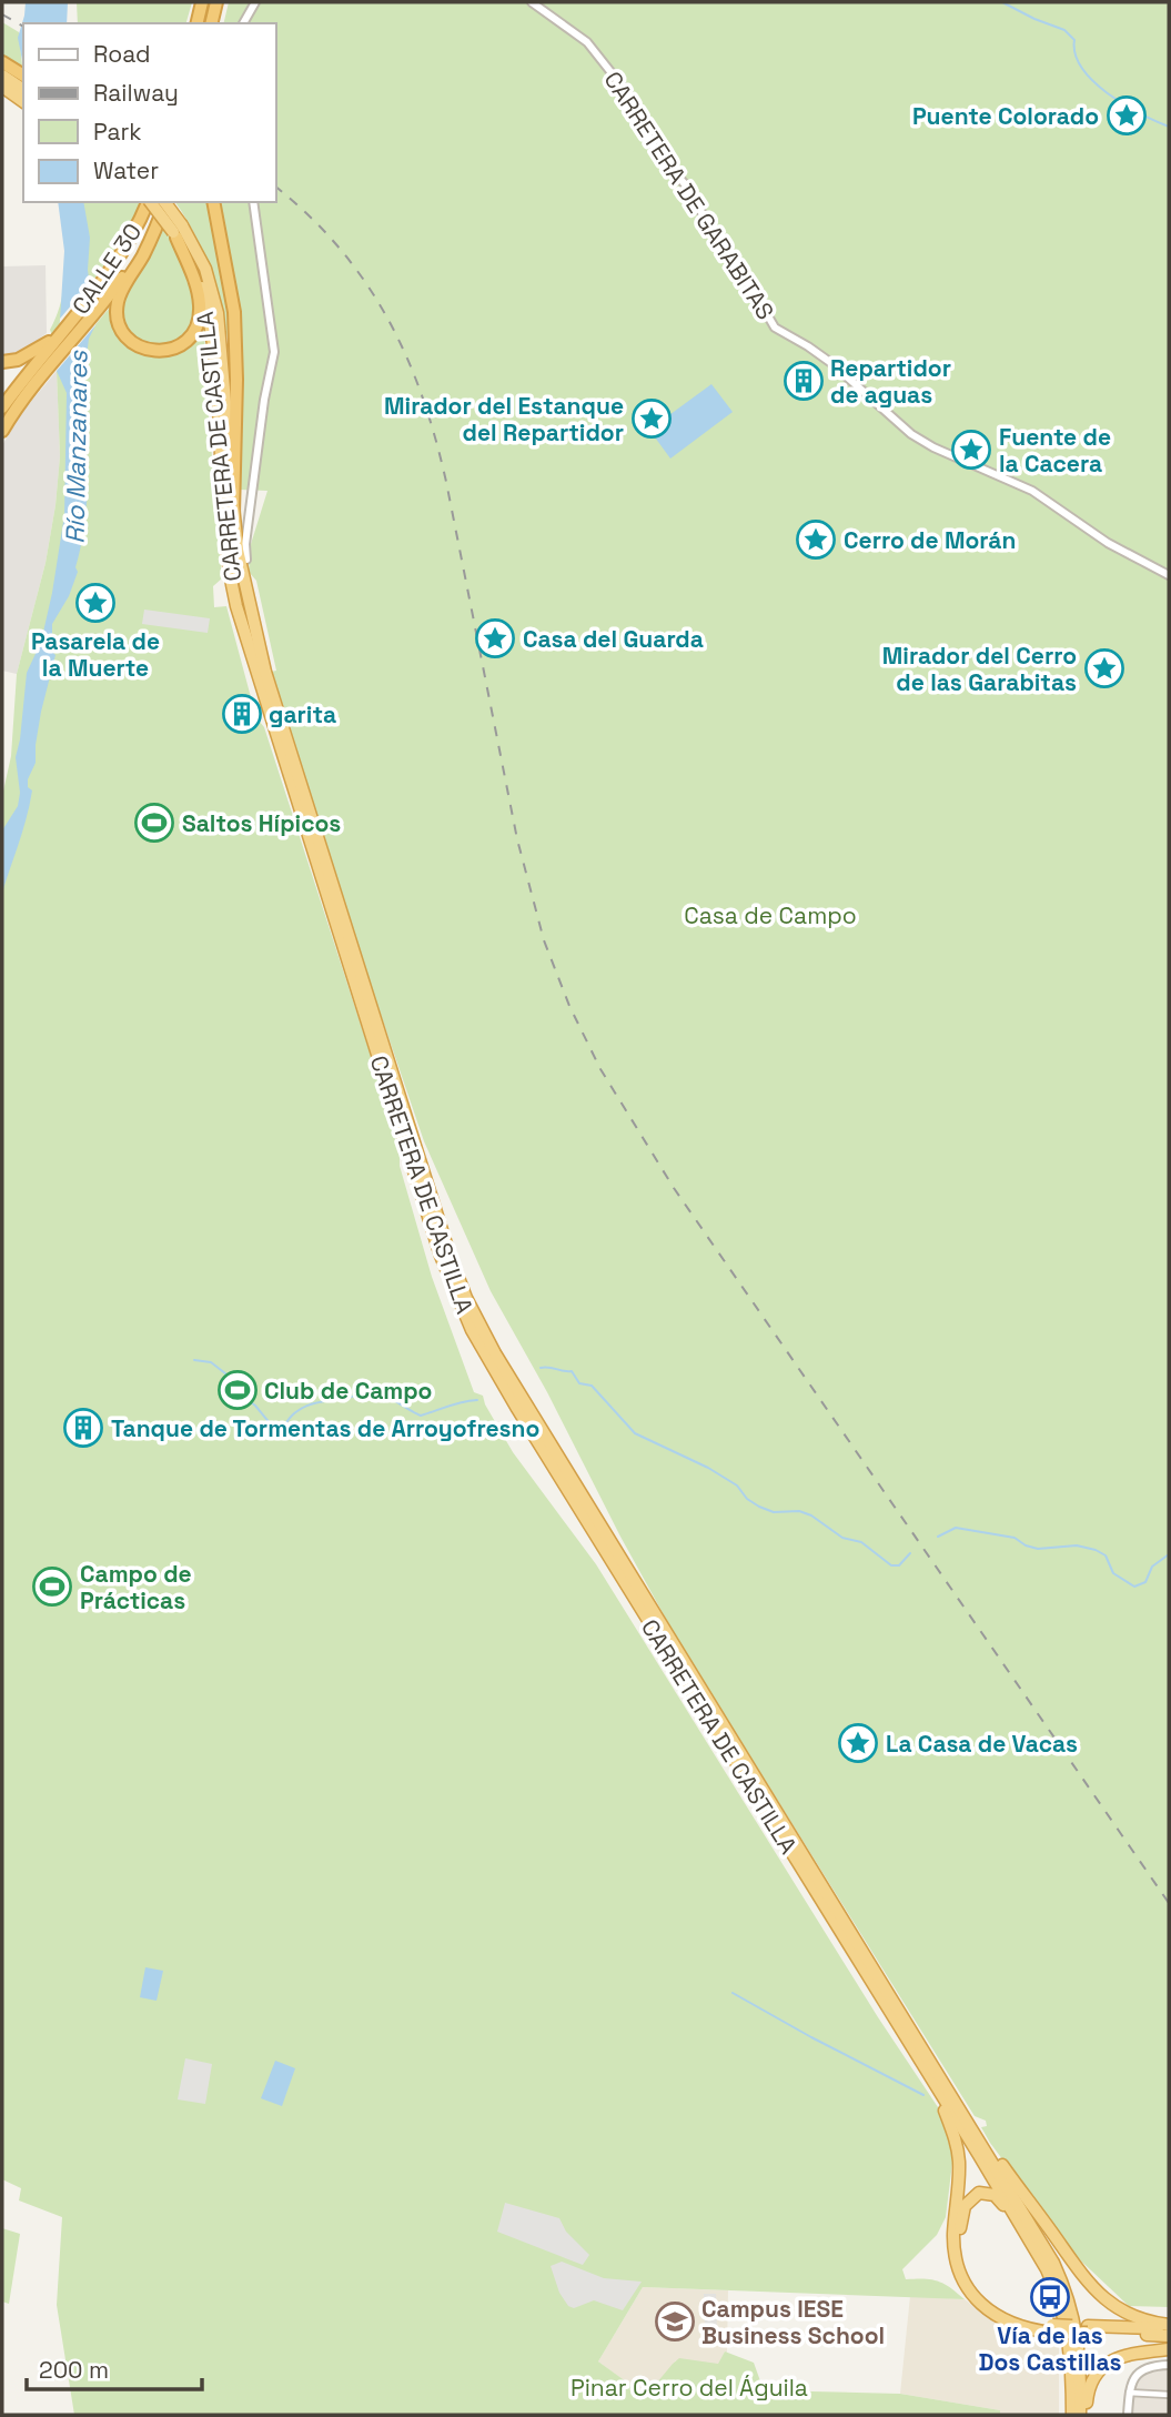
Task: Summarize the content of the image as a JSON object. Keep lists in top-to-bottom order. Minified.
{"streets":{"highway":["CALLE 30","CARRETERA DE CASTILLA"],"street":["CARRETERA DE GARABITAS"]},"water":["Río Manzanares"],"parks":["Casa de Campo","Pinar Cerro del Águila"],"places":{"place":["Puente Colorado","Mirador del Estanque del Repartidor","Fuente de la Cacera","Cerro de Morán","Pasarela de la Muerte","Casa del Guarda","Mirador del Cerro de las Garabitas","La Casa de Vacas"],"building":["Repartidor de aguas","garita","Tanque de Tormentas de Arroyofresno"],"sports":["Saltos Hípicos","Club de Campo","Campo de Prácticas"],"bus stop":["Vía de las Dos Castillas"],"school or university":["Campus IESE Business School"]},"legend":["Road","Railway","Park","Water"],"scale_bar":"200 m"}
